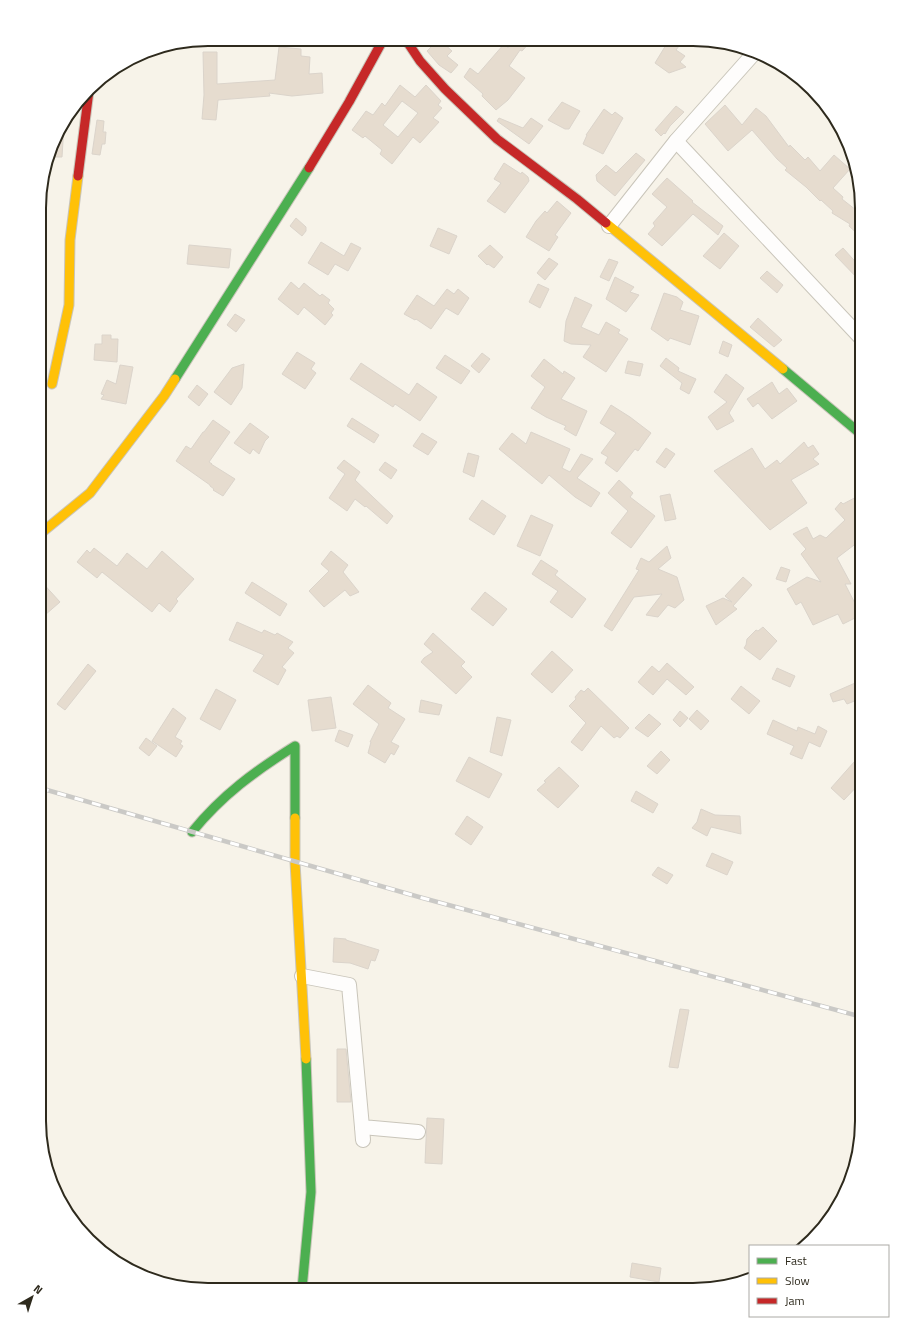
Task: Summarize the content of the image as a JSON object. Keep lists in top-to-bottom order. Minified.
{"legend":["Fast","Slow","Jam"],"north":"top right"}
